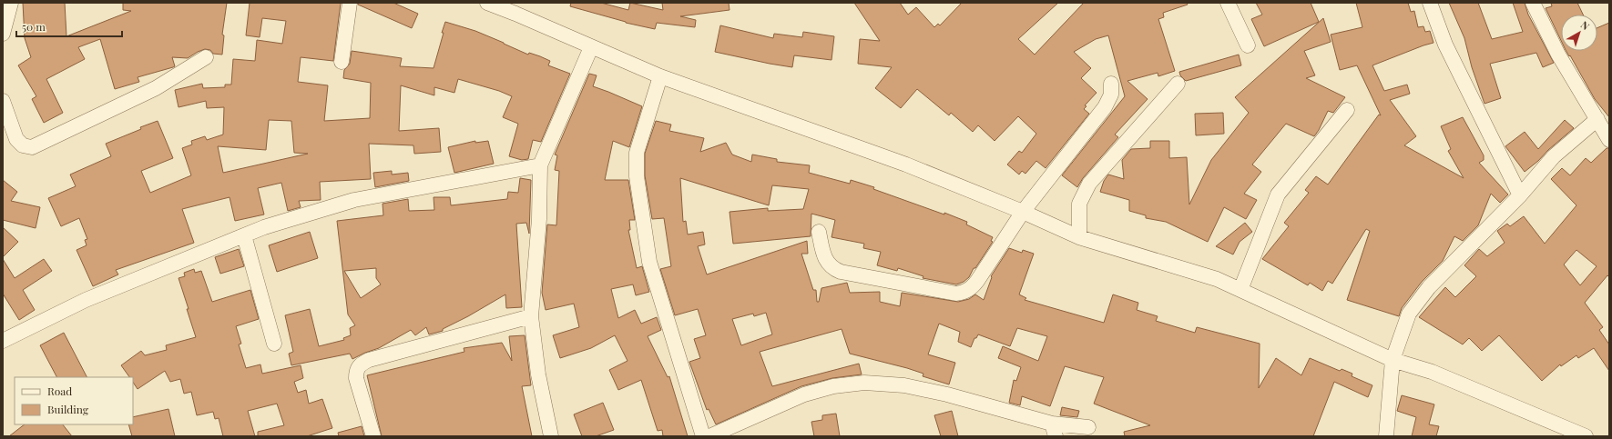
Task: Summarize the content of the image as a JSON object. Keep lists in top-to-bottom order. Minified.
{"legend":["Road","Building"],"scale_bar":"50 m","north":"top right"}
